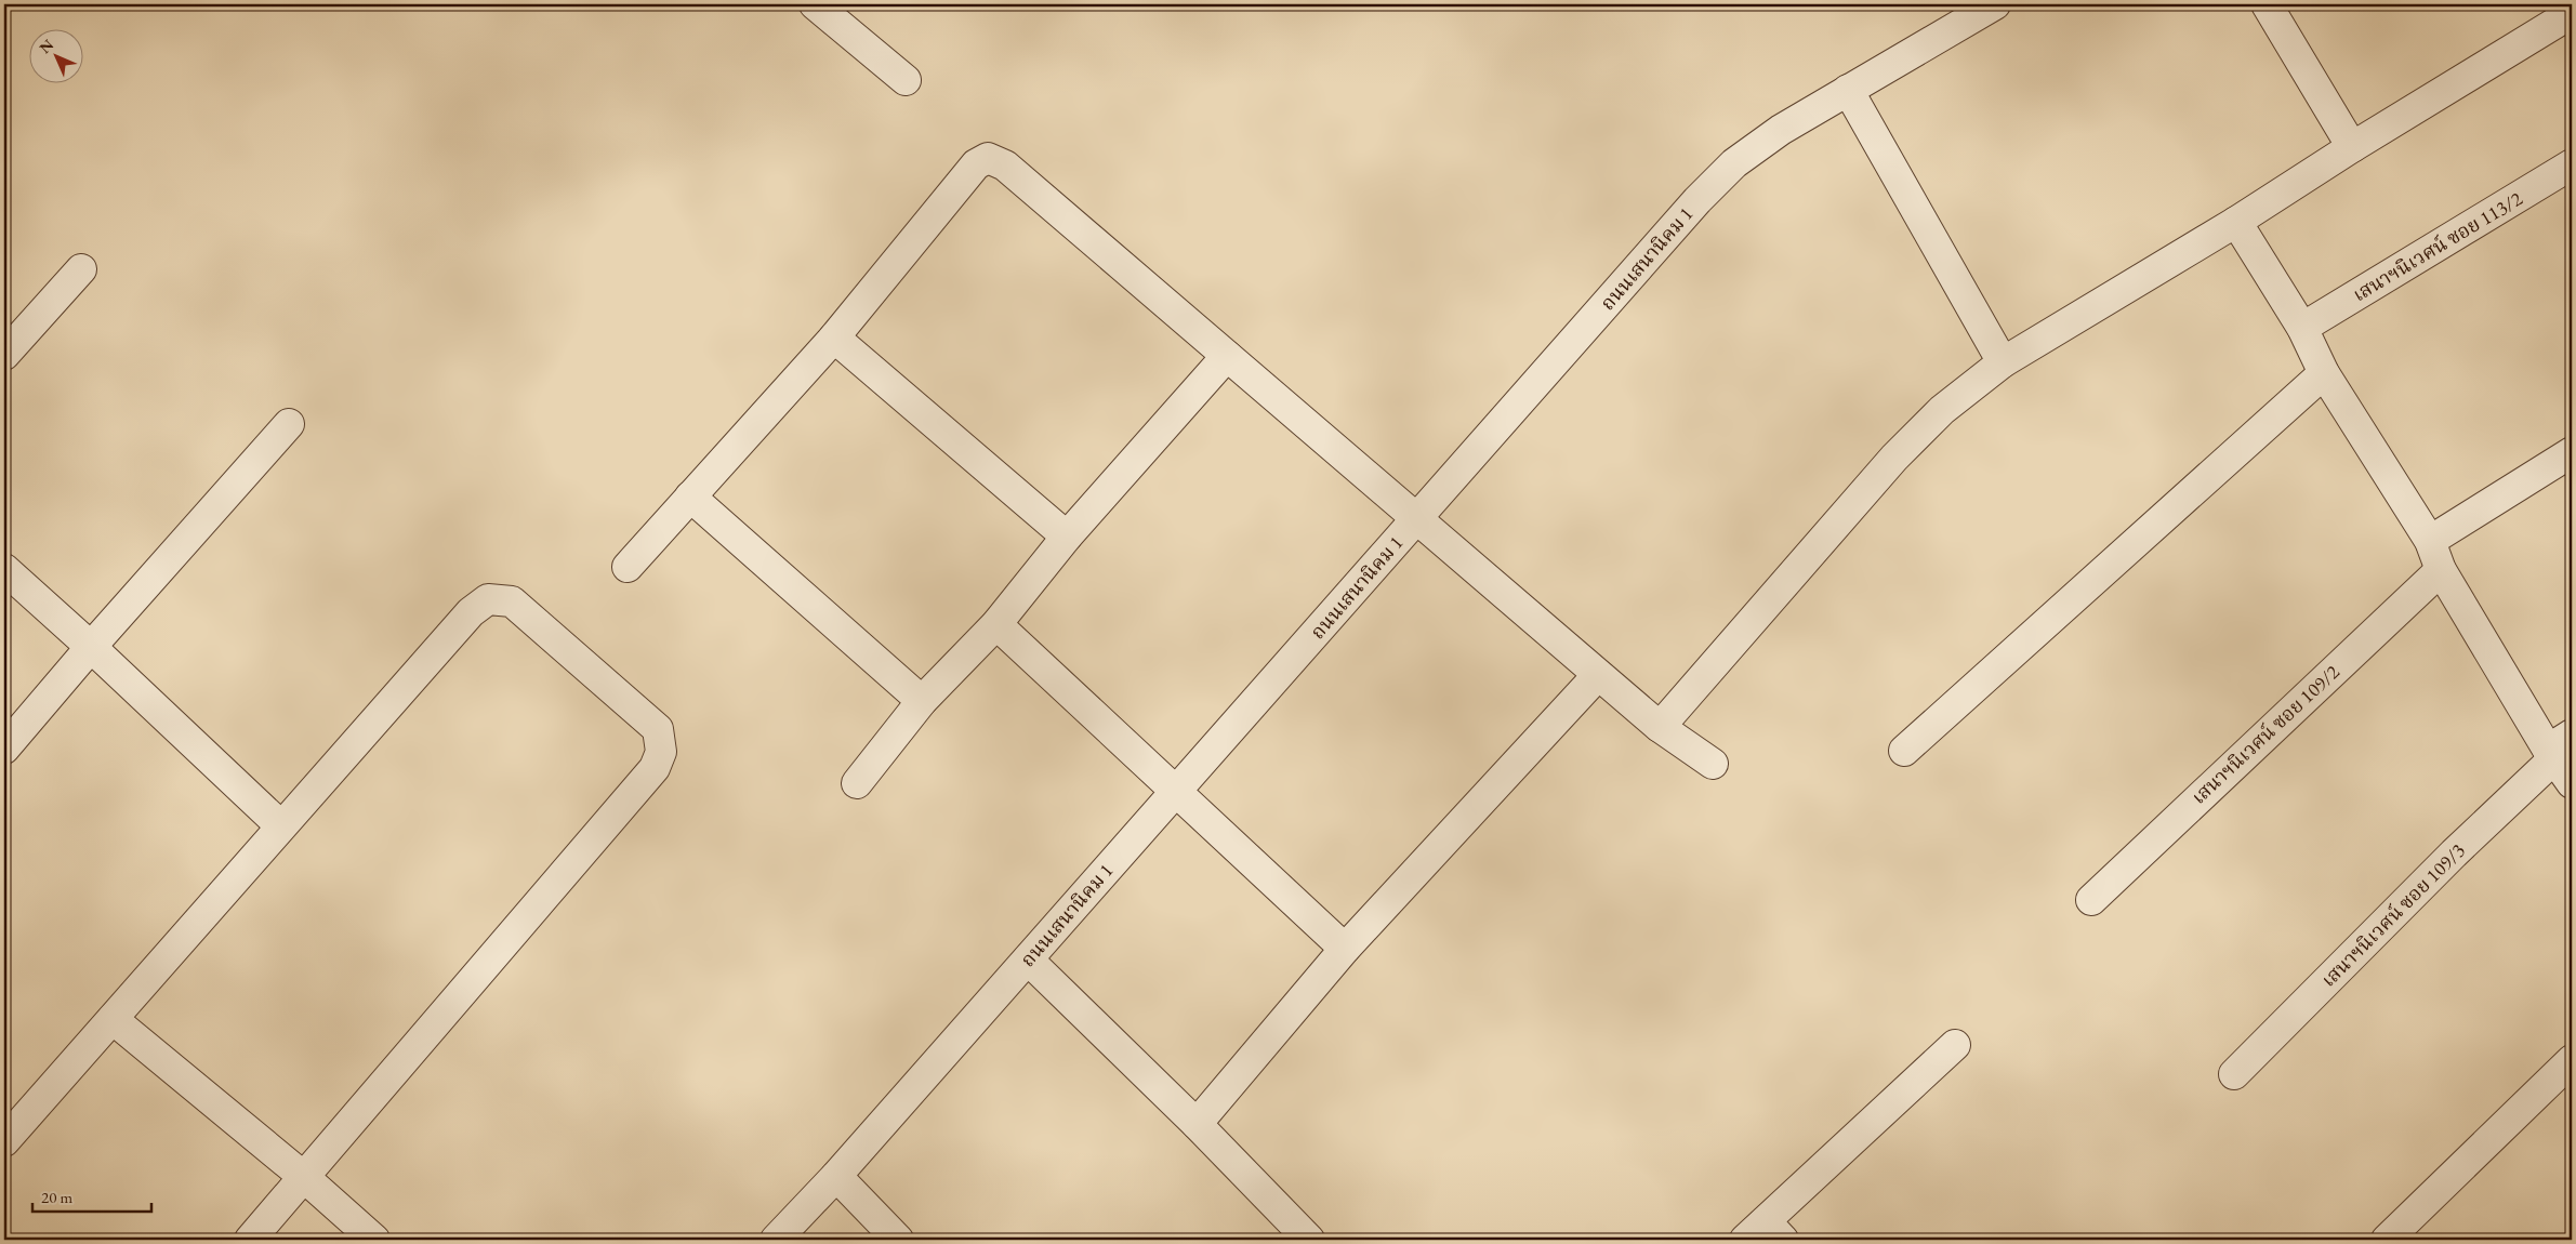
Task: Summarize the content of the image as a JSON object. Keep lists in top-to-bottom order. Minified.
{"streets":{"street":["เสนาฯนิเวศน์ ซอย 113/2","ถนนเสนานิคม 1","เสนาฯนิเวศน์ ซอย 109/2","เสนาฯนิเวศน์ ซอย 109/3"]},"scale_bar":"20 m","north":"top left"}
